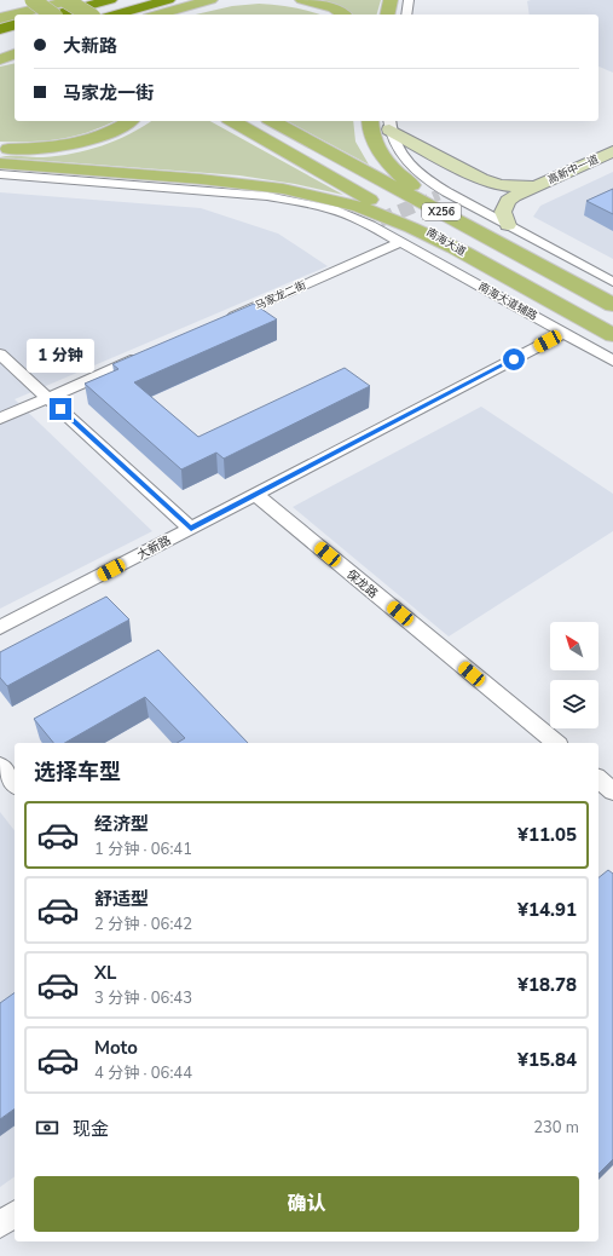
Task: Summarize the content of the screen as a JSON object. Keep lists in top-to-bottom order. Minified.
{"streets":{"main road":["X256","南海大道"],"street":["高新中一道","马家龙二街","南海大道辅路","大新路","保龙路"]},"crossings":[["马家龙二街","南海大道辅路"],["南海大道辅路","大新路"],["大新路","保龙路"]],"north":"top left","page":{"banner":["大新路","马家龙一街"],"bubble":"1 分钟","heading":"选择车型","list":[{"name":"经济型","note":"1 分钟 · 06:41","value":"¥11.05"},{"name":"舒适型","note":"2 分钟 · 06:42","value":"¥14.91"},{"name":"XL","note":"3 分钟 · 06:43","value":"¥18.78"},{"name":"Moto","note":"4 分钟 · 06:44","value":"¥15.84"}],"pay":["现金","230 m"],"buttons":"确认"}}
